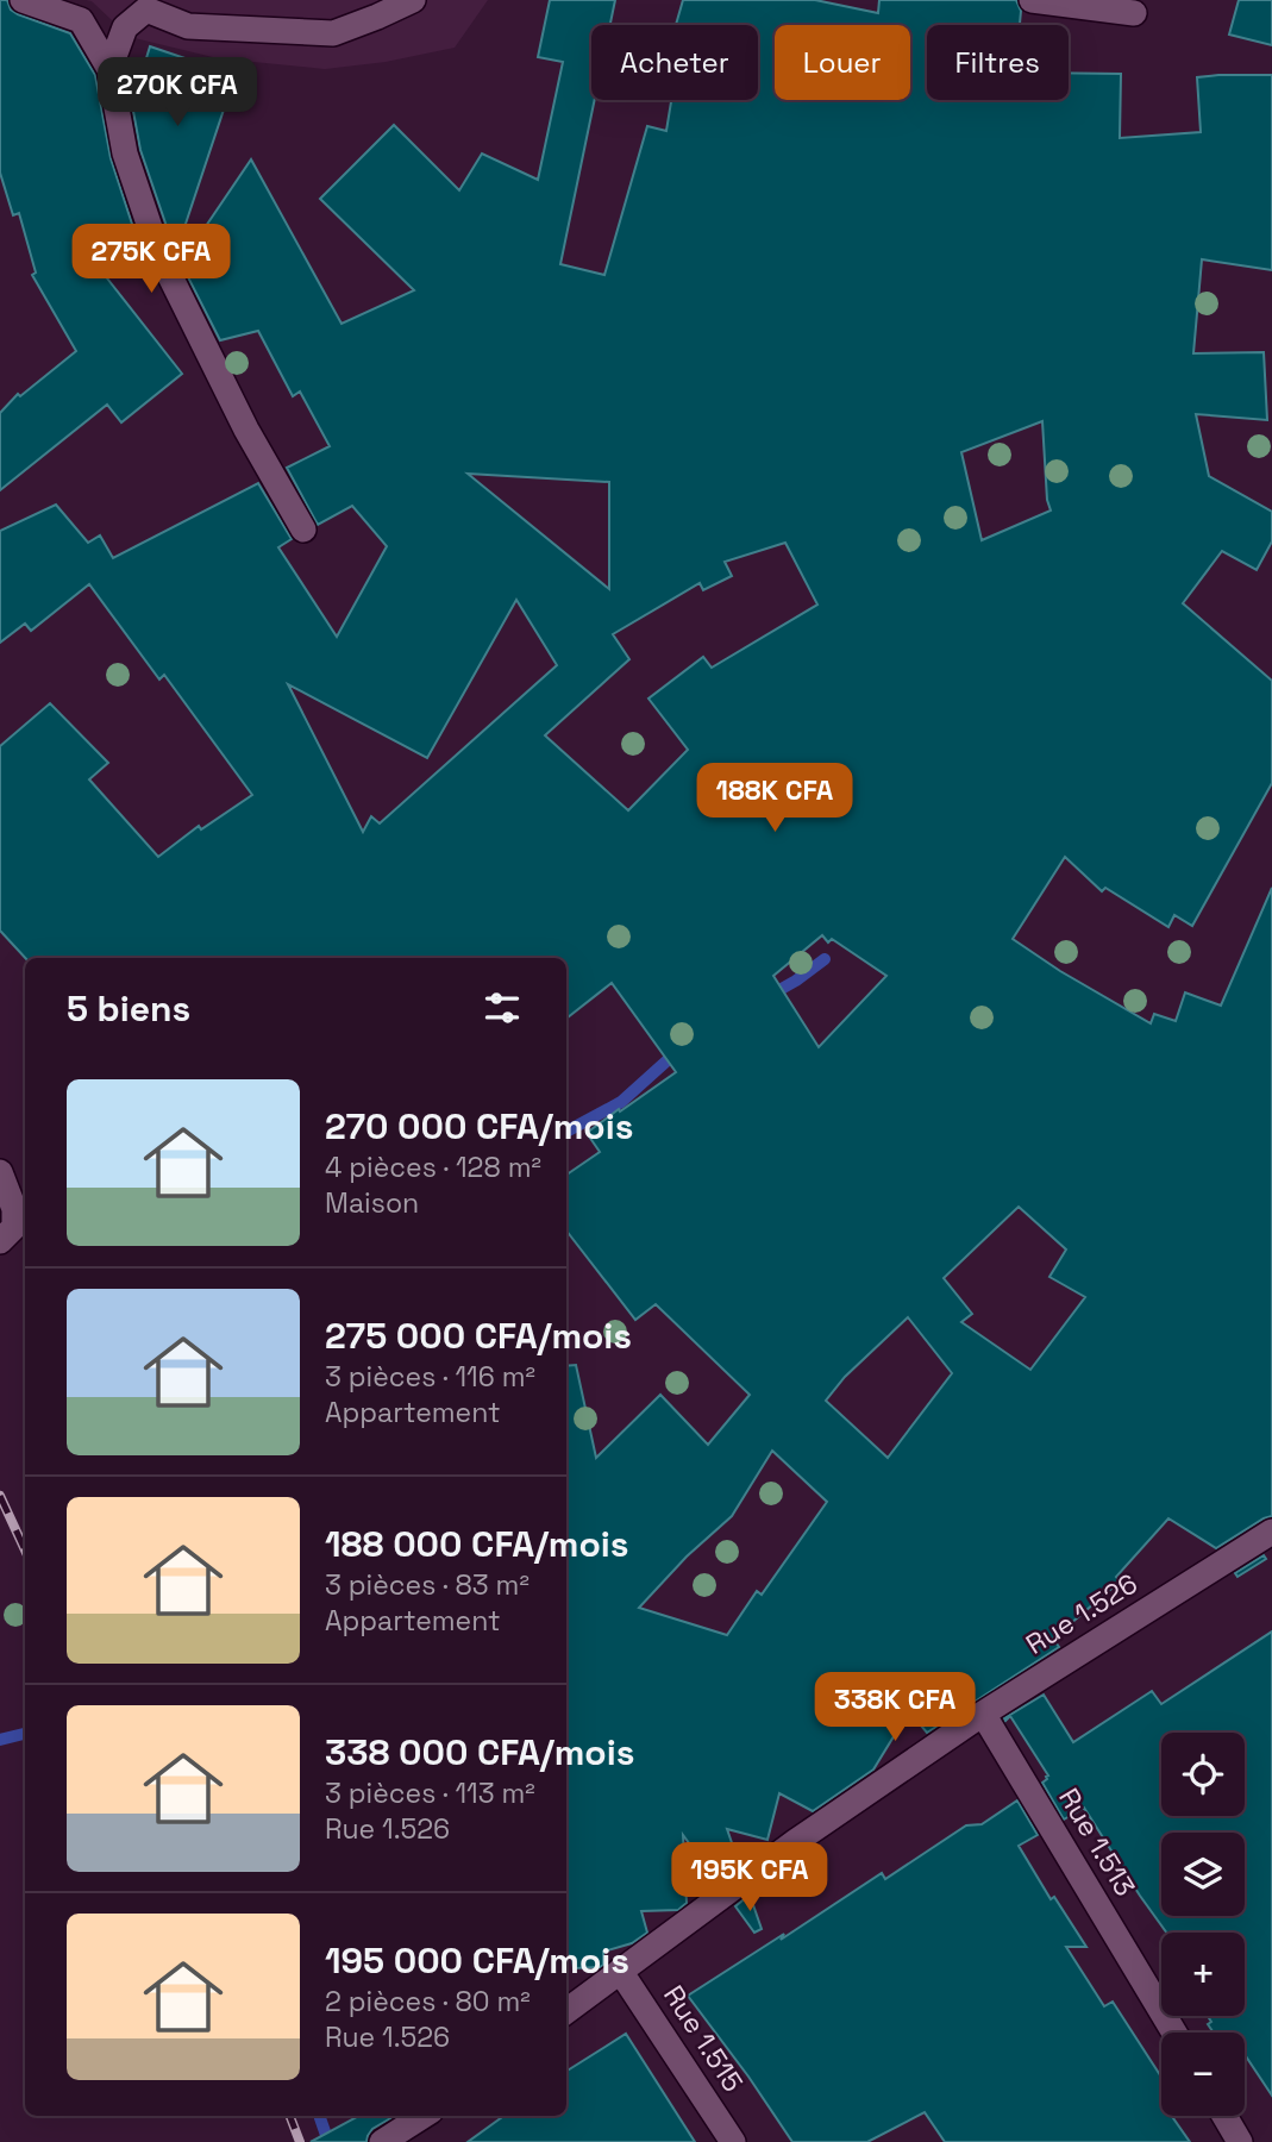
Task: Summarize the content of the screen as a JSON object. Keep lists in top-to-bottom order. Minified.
{"streets":{"street":["Rue 1.526","Rue 1.513","Rue 1.515"]},"crossings":[["Rue 1.526","Rue 1.513"],["Rue 1.526","Rue 1.515"]],"page":{"chip":["Acheter","Louer","Filtres"],"price":["270K CFA","275K CFA","188K CFA","338K CFA","195K CFA"],"heading":"5 biens","list":[{"name":"270 000 CFA/mois","note":"4 pièces · 128 m² · Maison"},{"name":"275 000 CFA/mois","note":"3 pièces · 116 m² · Appartement"},{"name":"188 000 CFA/mois","note":"3 pièces · 83 m² · Appartement"},{"name":"338 000 CFA/mois","note":"3 pièces · 113 m² · Rue 1.526"},{"name":"195 000 CFA/mois","note":"2 pièces · 80 m² · Rue 1.526"}],"map_buttons":["+","−"]}}
